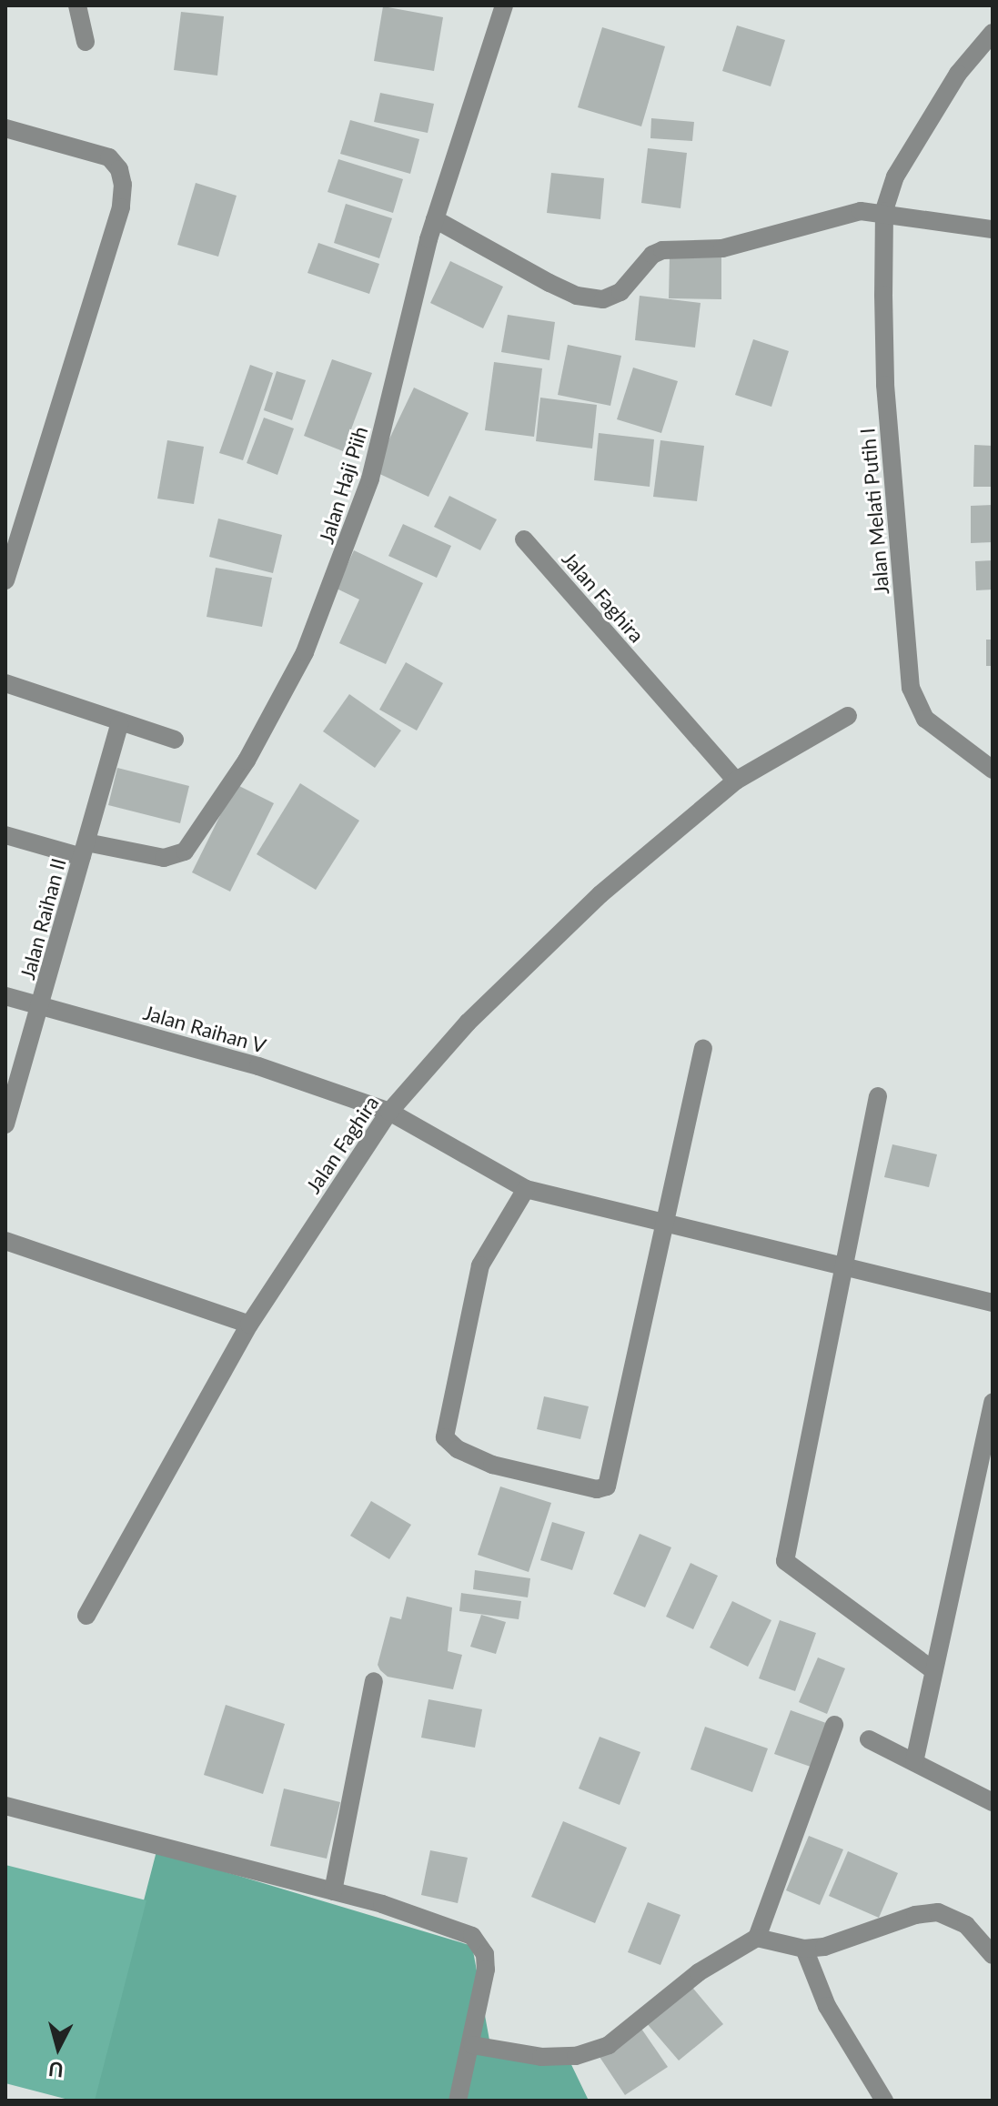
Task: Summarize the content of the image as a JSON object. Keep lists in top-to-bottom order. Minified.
{"streets":{"street":["Jalan Haji Piih","Jalan Melati Putih I","Jalan Faghira","Jalan Raihan II","Jalan Raihan V"]},"crossings":[["Jalan Haji Piih","Jalan Raihan II"],["Jalan Faghira","Jalan Raihan V"],["Jalan Raihan II","Jalan Raihan V"]],"north":"bottom"}
